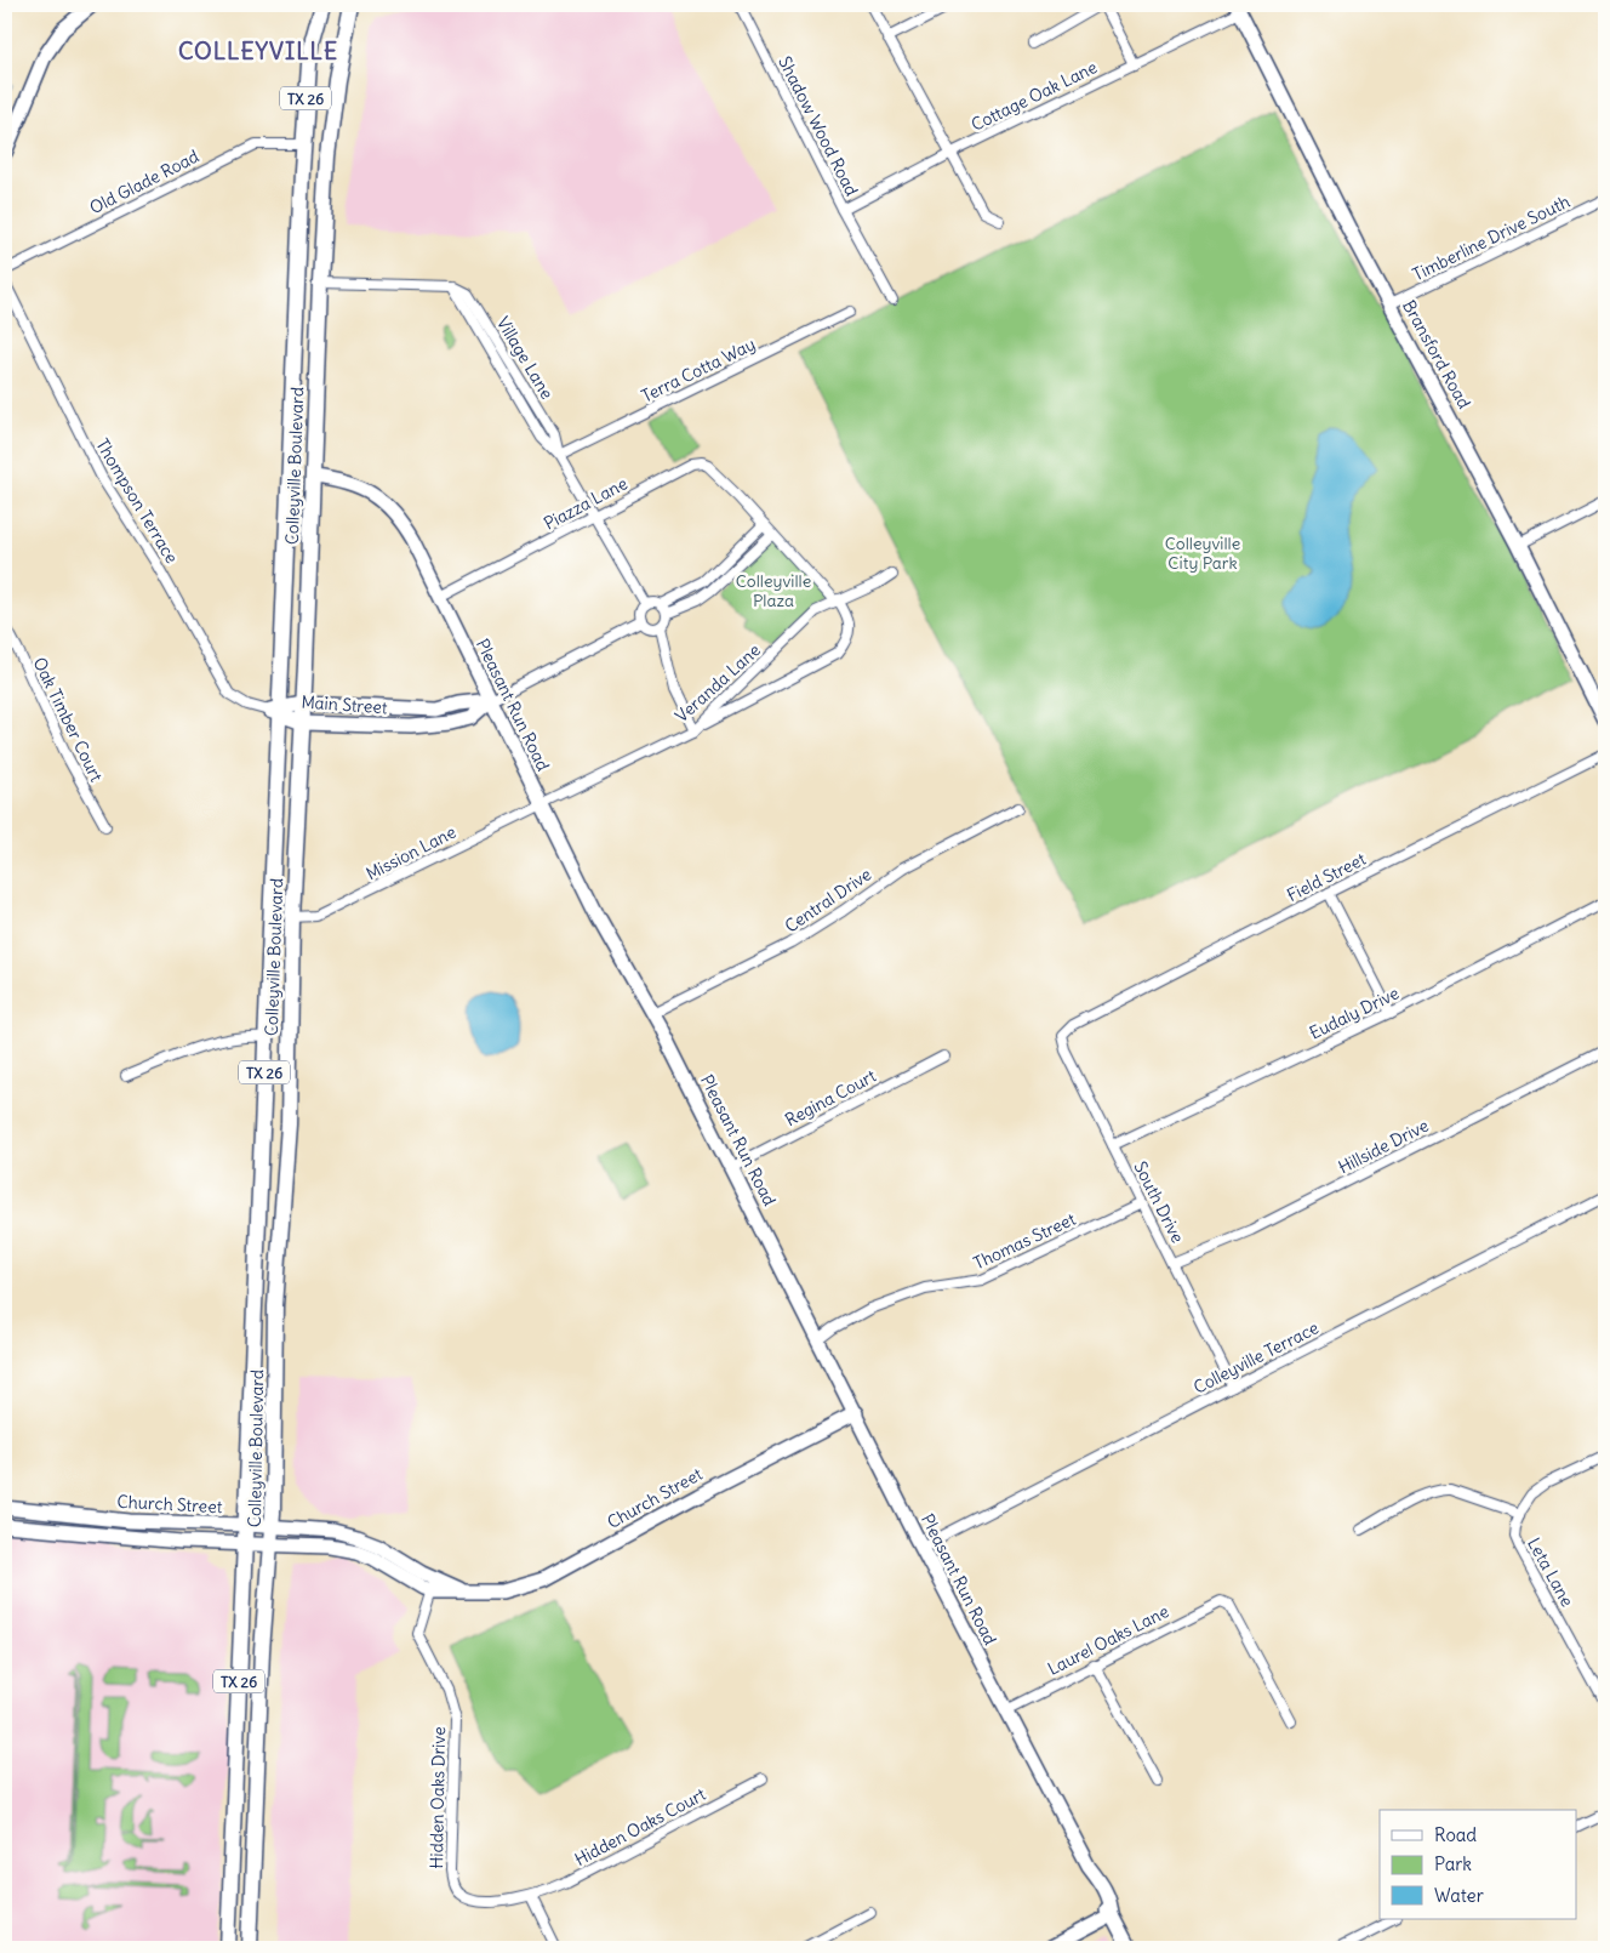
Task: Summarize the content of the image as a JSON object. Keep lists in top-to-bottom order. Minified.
{"streets":{"main road":["TX 26","Colleyville Boulevard"],"street":["Cottage Oak Lane","Shadow Wood Road","Old Glade Road","Timberline Drive South","Bransford Road","Village Lane","Terra Cotta Way","Thompson Terrace","Piazza Lane","Veranda Lane","Main Street","Pleasant Run Road","Oak Timber Court","Mission Lane","Field Street","Central Drive","Eudaly Drive","Regina Court","Hillside Drive","South Drive","Thomas Street","Colleyville Terrace","Church Street","Leta Lane","Laurel Oaks Lane","Hidden Oaks Drive","Hidden Oaks Court"]},"crossings":[["Cottage Oak Lane","Shadow Wood Road"],["Cottage Oak Lane","Bransford Road"],["Old Glade Road","Colleyville Boulevard"],["Timberline Drive South","Bransford Road"],["Village Lane","Terra Cotta Way"],["Village Lane","Colleyville Boulevard"],["Village Lane","Piazza Lane"],["Village Lane","Main Street"],["Colleyville Boulevard","Thompson Terrace"],["Colleyville Boulevard","Main Street"],["Colleyville Boulevard","Pleasant Run Road"],["Colleyville Boulevard","Mission Lane"],["Colleyville Boulevard","Church Street"],["Thompson Terrace","Main Street"],["Piazza Lane","Pleasant Run Road"],["Veranda Lane","Pleasant Run Road"],["Veranda Lane","Mission Lane"],["Main Street","Pleasant Run Road"],["Pleasant Run Road","Mission Lane"],["Pleasant Run Road","Central Drive"],["Pleasant Run Road","Regina Court"],["Pleasant Run Road","Thomas Street"],["Pleasant Run Road","Colleyville Terrace"],["Pleasant Run Road","Church Street"],["Pleasant Run Road","Laurel Oaks Lane"],["Field Street","South Drive"],["Eudaly Drive","South Drive"],["Hillside Drive","South Drive"],["South Drive","Thomas Street"],["South Drive","Colleyville Terrace"],["Church Street","Hidden Oaks Drive"],["Hidden Oaks Drive","Hidden Oaks Court"]],"districts":["COLLEYVILLE"],"parks":["Colleyville City Park","Colleyville Plaza"],"legend":["Road","Park","Water"]}
